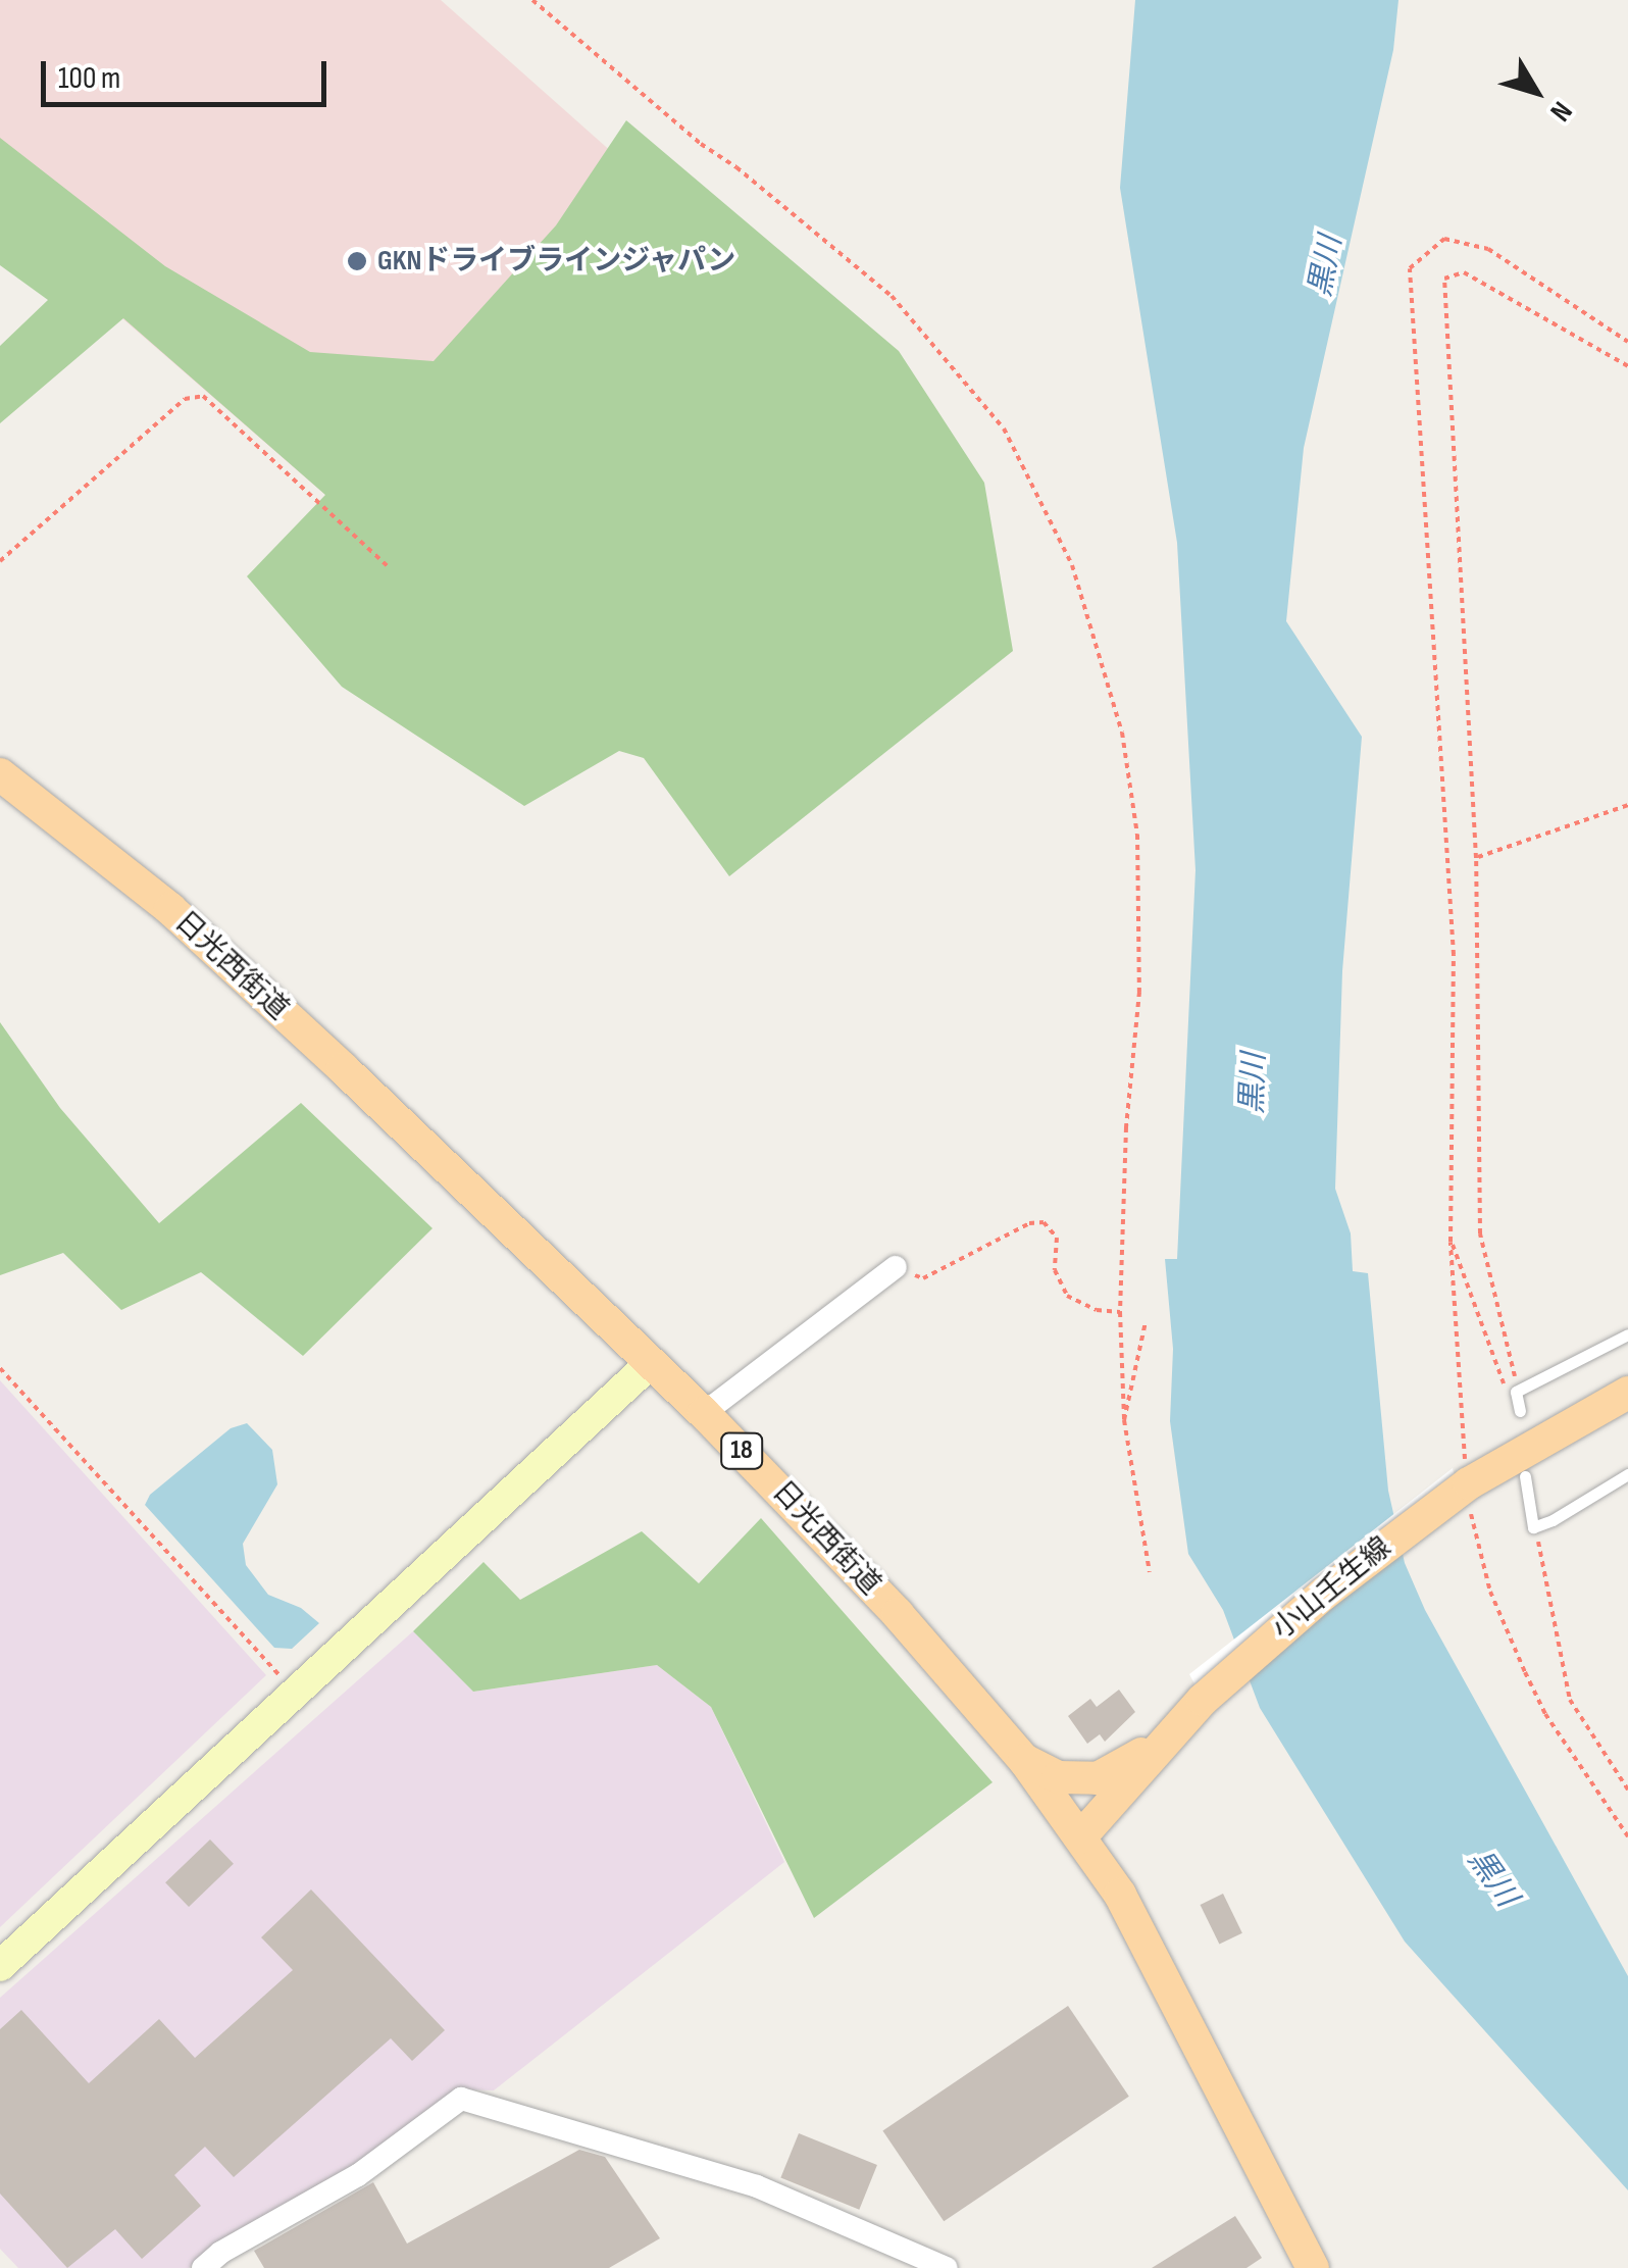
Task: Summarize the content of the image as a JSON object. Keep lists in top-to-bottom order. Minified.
{"streets":{"main road":["日光西街道","18","小山壬生線"]},"crossings":[["日光西街道","小山壬生線"]],"water":["黒川"],"places":["GKNドライブラインジャパン"],"scale_bar":"100 m","north":"bottom right"}
